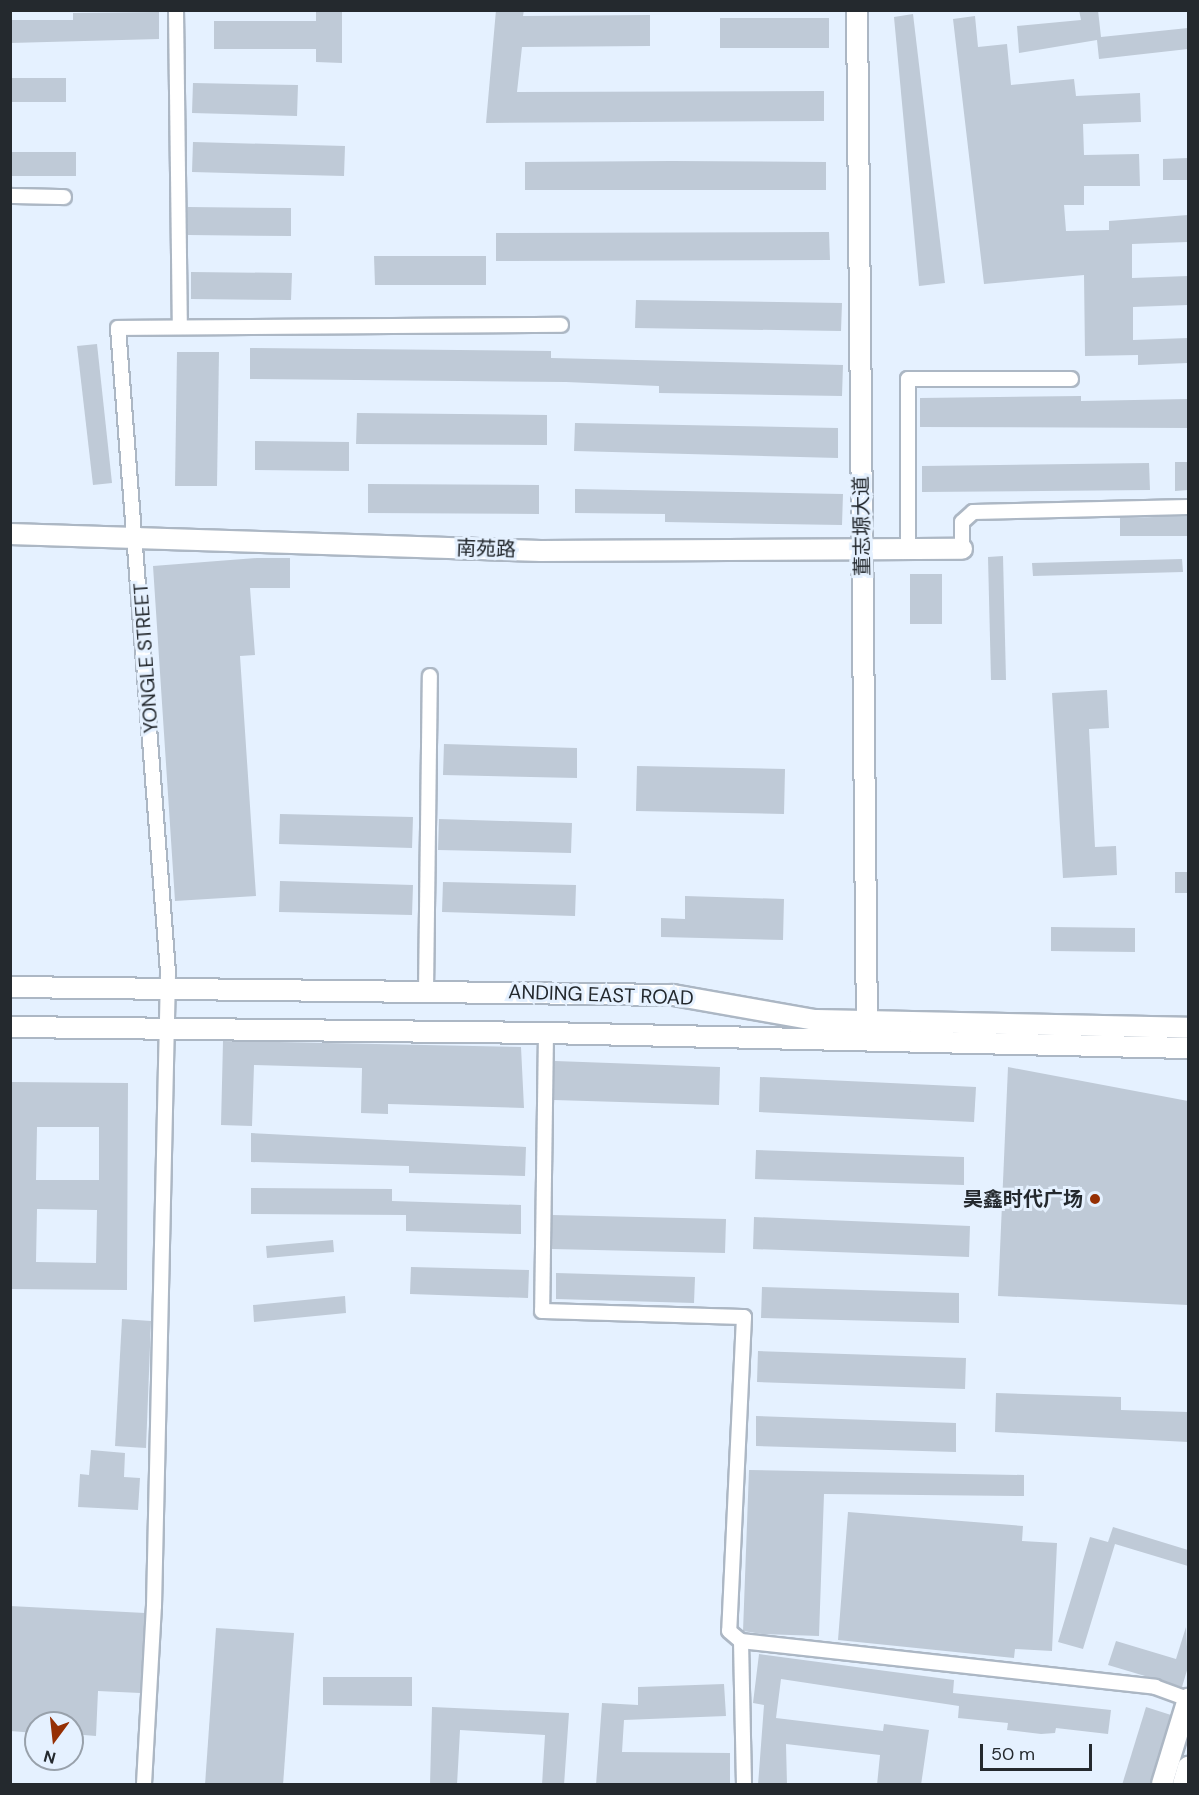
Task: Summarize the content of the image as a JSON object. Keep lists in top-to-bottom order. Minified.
{"streets":{"street":["董志塬大道","南苑路","YONGLE STREET","ANDING EAST ROAD"]},"crossings":[["董志塬大道","南苑路"],["董志塬大道","ANDING EAST ROAD"],["南苑路","YONGLE STREET"],["YONGLE STREET","ANDING EAST ROAD"]],"places":["昊鑫时代广场"],"scale_bar":"50 m","north":"bottom"}
